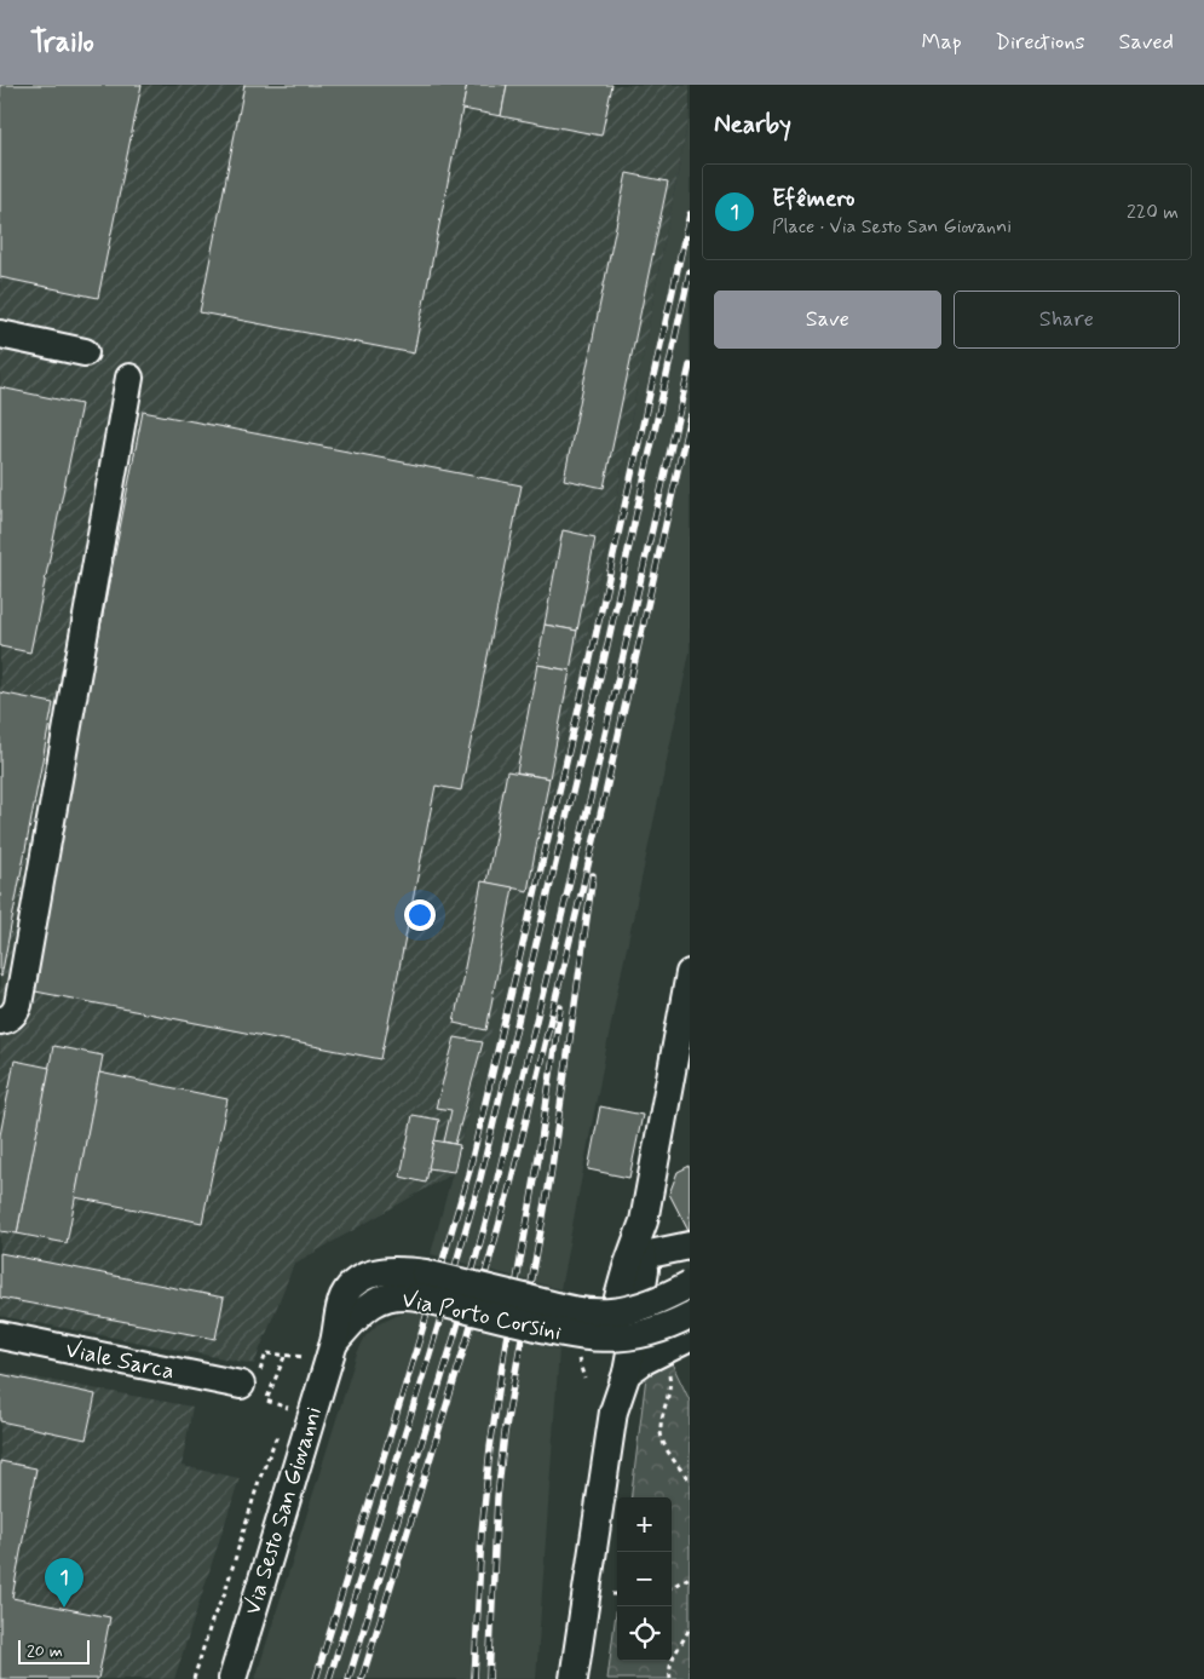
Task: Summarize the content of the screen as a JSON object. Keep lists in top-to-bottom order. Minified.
{"streets":{"street":["Via Porto Corsini","Viale Sarca","Via Sesto San Giovanni"]},"crossings":[["Via Porto Corsini","Via Sesto San Giovanni"]],"scale_bar":"20 m","page":{"header":"Trailo","nav":["Map","Directions","Saved"],"heading":"Nearby","list":[{"mark":"1","name":"Efêmero","note":"Place · Via Sesto San Giovanni","value":"220 m"}],"buttons":["Save","Share"],"map_buttons":["+","−"],"pins":"1","scale":"20 m"}}
